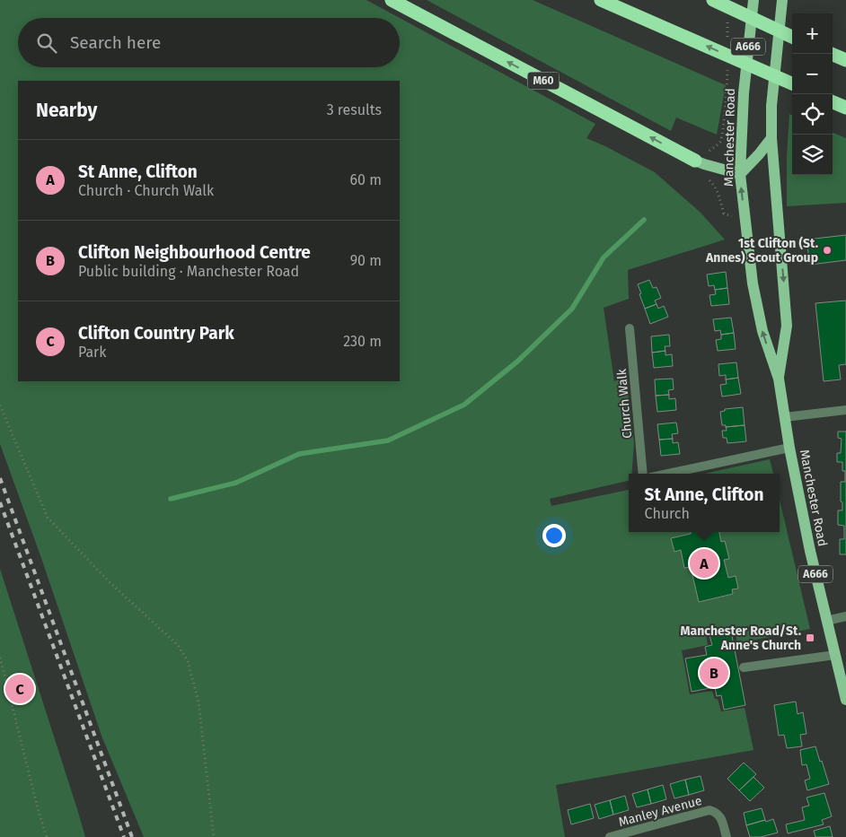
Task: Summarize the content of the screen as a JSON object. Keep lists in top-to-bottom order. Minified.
{"streets":{"highway":["M60"],"main road":["A666","Manchester Road"],"street":["Church Walk","Manley Avenue"]},"places":{"other":["1st Clifton (St. Annes) Scout Group"],"transit":["Manchester Road/St. Anne's Church"]},"page":{"map_buttons":["+","−"],"search":"Search here","heading":["Nearby","3 results"],"list":[{"mark":"A","name":"St Anne, Clifton","note":"Church · Church Walk","value":"60 m"},{"mark":"B","name":"Clifton Neighbourhood Centre","note":"Public building · Manchester Road","value":"90 m"},{"mark":"C","name":"Clifton Country Park","note":"Park","value":"230 m"}],"popup":["St Anne, Clifton","Church"],"pins":["A","B","C"]}}
